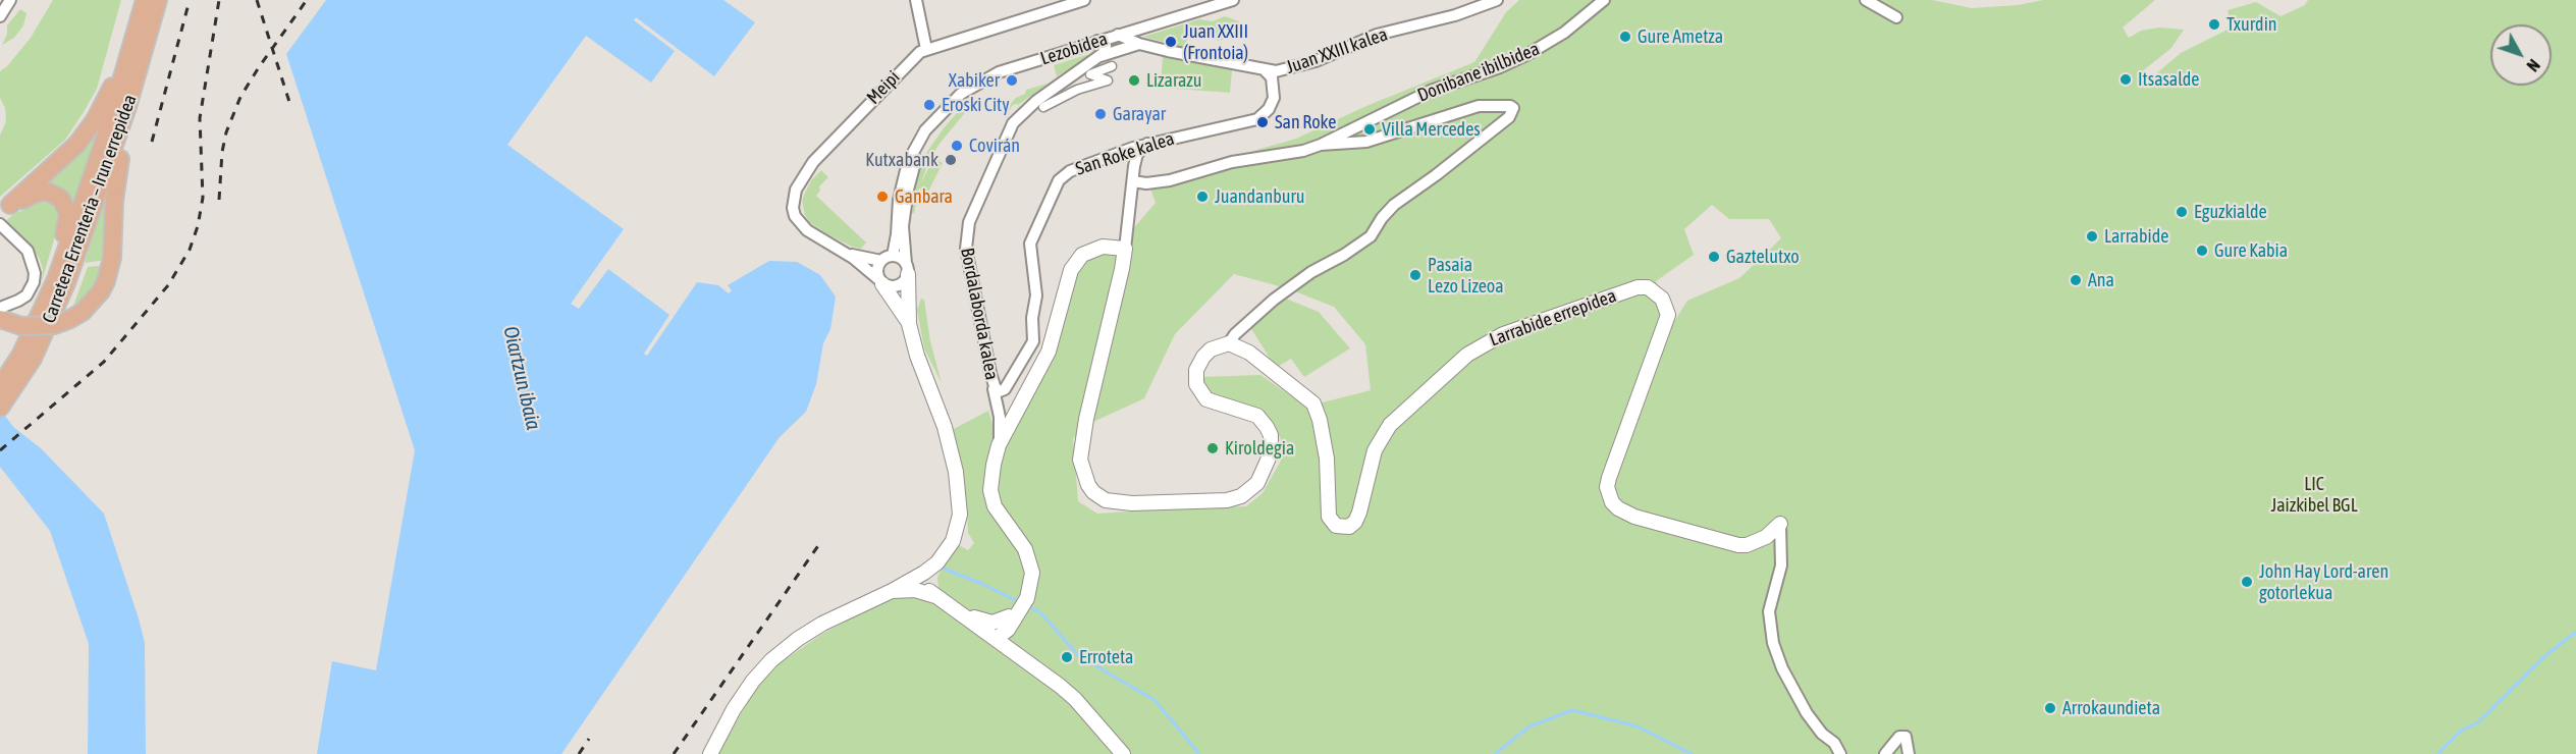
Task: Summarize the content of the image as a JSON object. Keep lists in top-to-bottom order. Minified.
{"streets":{"main road":["Carretera Errenteria – Irun errepidea"],"street":["Lezobidea","Juan XXIII kalea","Donibane ibilbidea","Meipi","San Roke kalea","Bordalaborda kalea","Larrabide errepidea"]},"crossings":[["Lezobidea","Juan XXIII kalea"],["Lezobidea","Meipi"],["Juan XXIII kalea","San Roke kalea"],["San Roke kalea","Bordalaborda kalea"]],"water":["Oiartzun ibaia"],"parks":["LIC Jaizkibel BGL"],"places":["Txurdin","Gure Ametza","Juan XXIII (Frontoia)","Itsasalde","Xabiker","Lizarazu","Eroski City","Garayar","San Roke","Villa Mercedes","Covirán","Kutxabank","Ganbara","Juandanburu","Eguzkialde","Larrabide","Gure Kabia","Gaztelutxo","Pasaia Lezo Lizeoa","Ana","Kiroldegia","John Hay Lord-aren gotorlekua","Erroteta","Arrokaundieta"],"north":"bottom right"}
